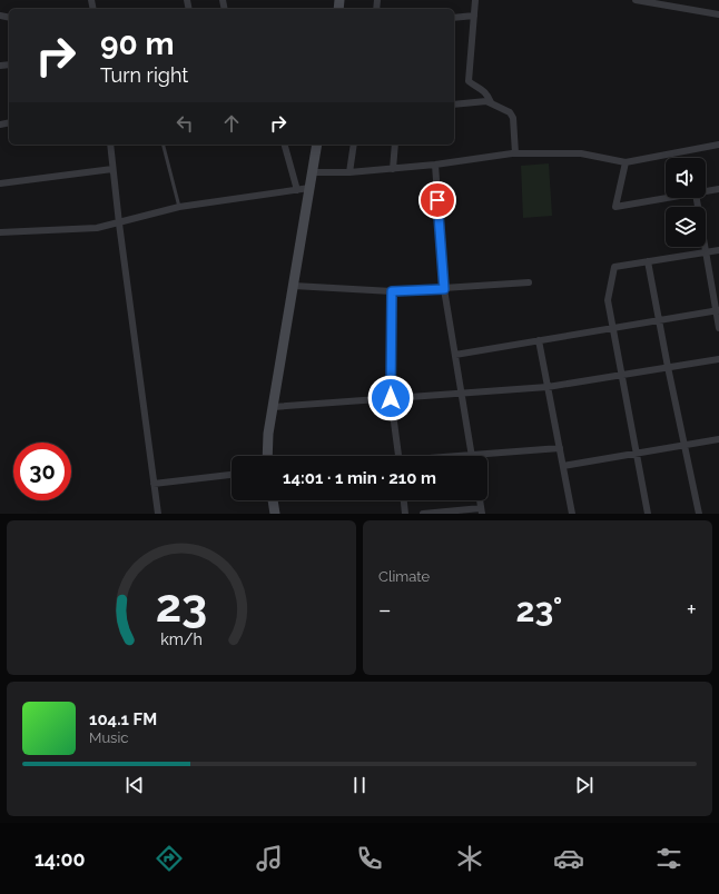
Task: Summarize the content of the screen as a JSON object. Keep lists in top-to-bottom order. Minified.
{"page":{"turn":["90 m","Turn right"],"limit":"30","trip":"14:01 · 1 min · 210 m","tile":"Climate","heat":["−","23°","+"],"song":["104.1 FM","Music"],"tabs":"14:00","gauge":["23","km/h"]}}
